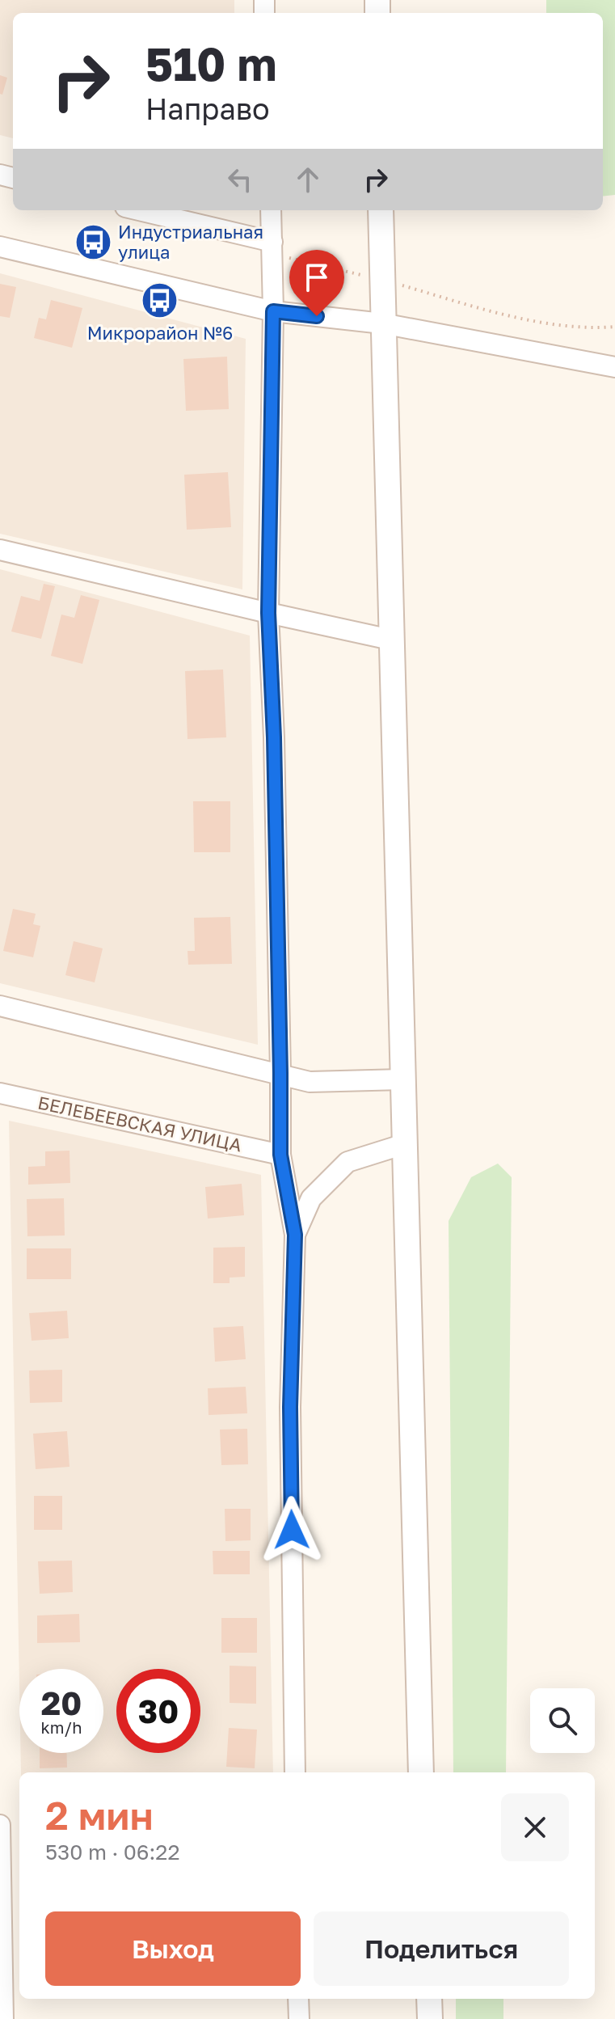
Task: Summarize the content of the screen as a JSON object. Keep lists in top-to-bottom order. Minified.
{"streets":{"street":["БЕЛЕБЕЕВСКАЯ УЛИЦА"]},"places":{"bus stop":["Индустриальная улица","Микрорайон №6"]},"page":{"turn":["510 m","Направо"],"speed":"20 km/h","limit":"30","heading":["2 мин","530 m · 06:22"],"buttons":["Выход","Поделиться"]}}
